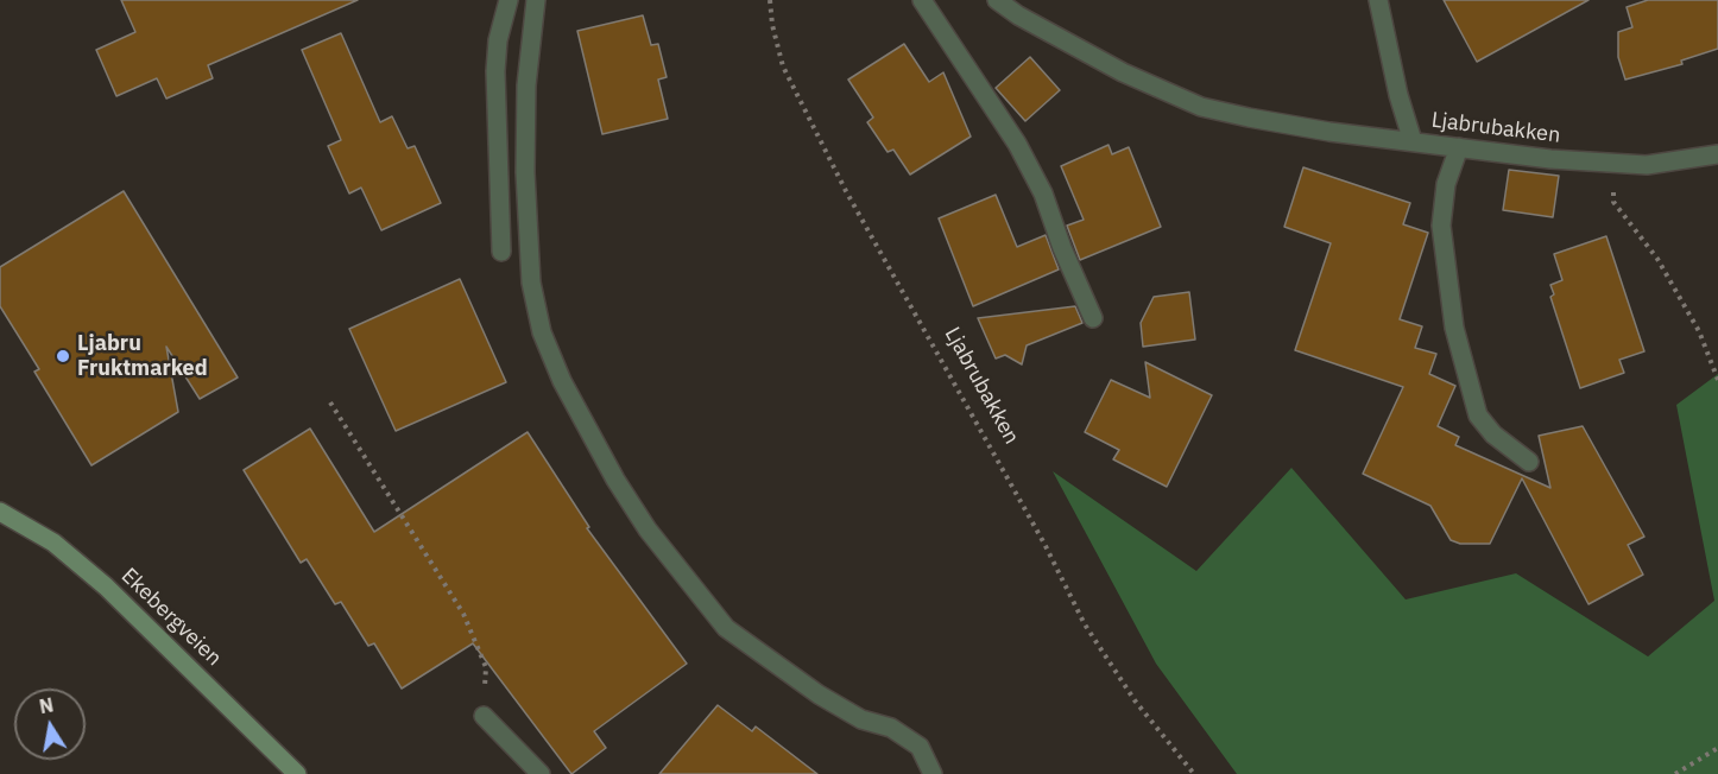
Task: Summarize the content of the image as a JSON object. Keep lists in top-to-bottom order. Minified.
{"streets":{"main road":["Ekebergveien"],"lane":["Ljabrubakken"]},"places":["Ljabru Fruktmarked"],"north":"top"}
